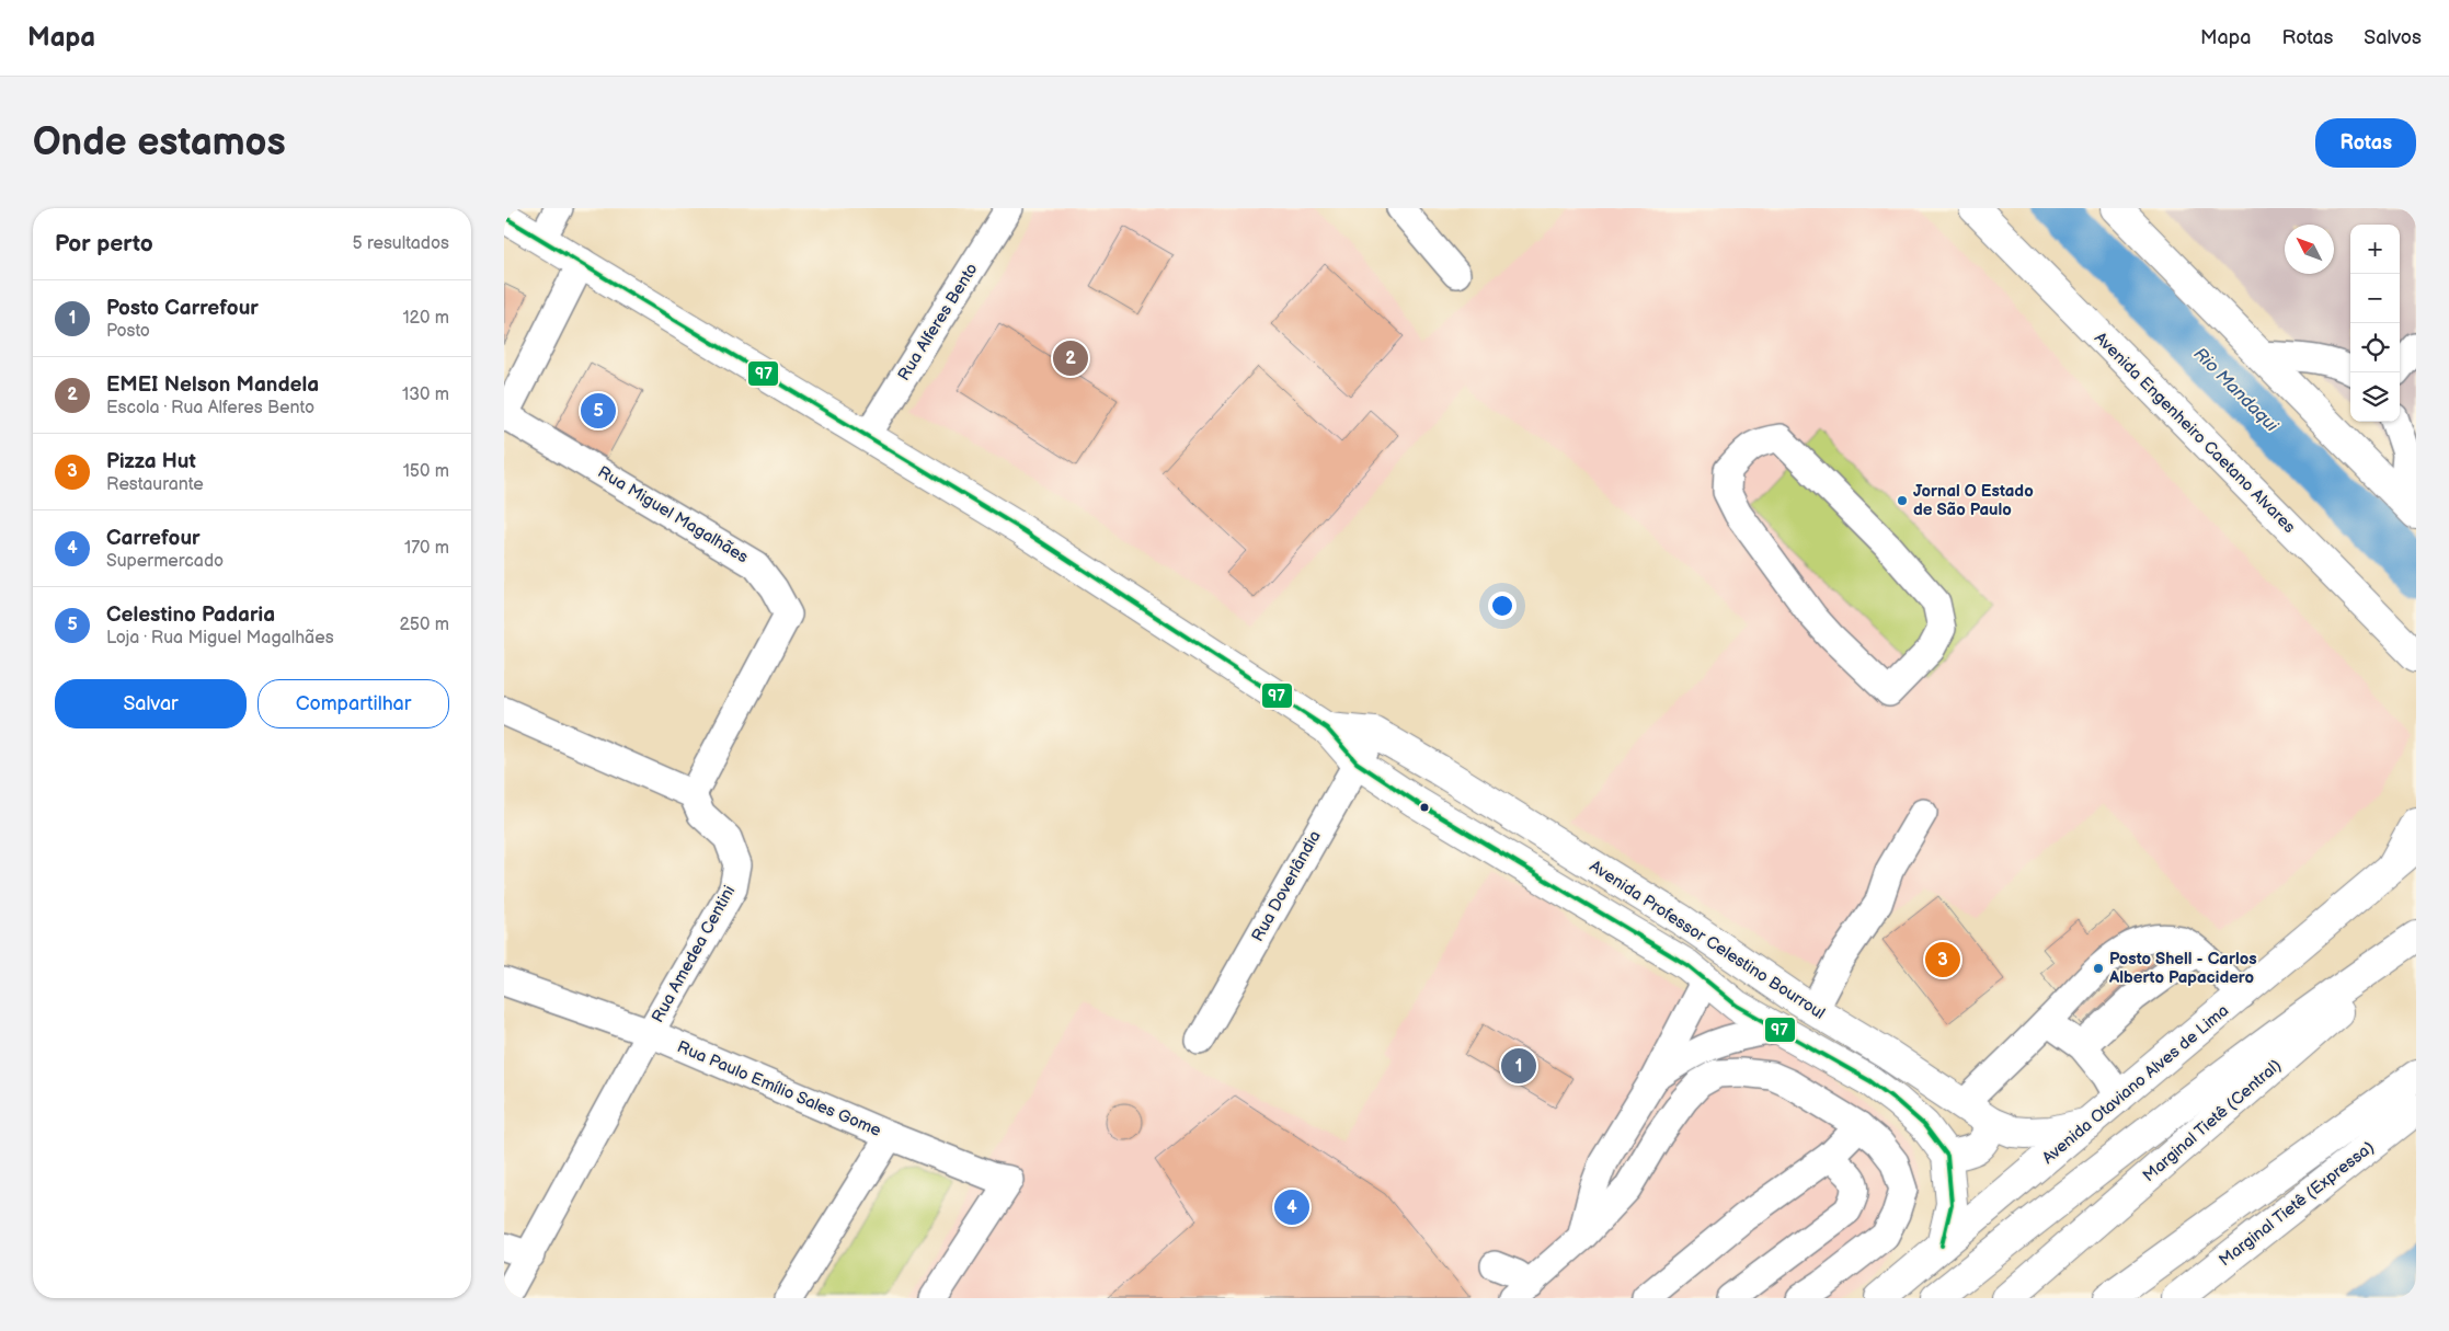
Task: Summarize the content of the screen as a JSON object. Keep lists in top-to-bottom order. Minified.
{"streets":{"main road":["Avenida Engenheiro Caetano Alvares","Avenida Professor Celestino Bourroul","Avenida Otaviano Alves de Lima","Marginal Tietê (Central)","Marginal Tietê (Expressa)"],"street":["Rua Alferes Bento","Rua Miguel Magalhães","Rua Doverlândia","Rua Amedea Centini","Rua Paulo Emílio Sales Gome"]},"crossings":[["Rua Alferes Bento","Avenida Professor Celestino Bourroul"],["Rua Miguel Magalhães","Rua Amedea Centini"],["Rua Doverlândia","Avenida Professor Celestino Bourroul"],["Avenida Professor Celestino Bourroul","Avenida Otaviano Alves de Lima"],["Rua Amedea Centini","Rua Paulo Emílio Sales Gome"]],"water":["Rio Mandaqui"],"places":["Jornal O Estado de São Paulo","Posto Shell - Carlos Alberto Papacidero"],"lines":["transit line 97"],"north":"top left","page":{"header":"Mapa","nav":["Mapa","Rotas","Salvos"],"buttons":["Rotas",["Salvar","Compartilhar"]],"title":"Onde estamos","heading":["Por perto","5 resultados"],"map_buttons":["+","−"],"list":[{"mark":"1","name":"Posto Carrefour","note":"Posto","value":"120 m"},{"mark":"2","name":"EMEI Nelson Mandela","note":"Escola · Rua Alferes Bento","value":"130 m"},{"mark":"3","name":"Pizza Hut","note":"Restaurante","value":"150 m"},{"mark":"4","name":"Carrefour","note":"Supermercado","value":"170 m"},{"mark":"5","name":"Celestino Padaria","note":"Loja · Rua Miguel Magalhães","value":"250 m"}],"pins":["2","5","3","1","4"]}}
